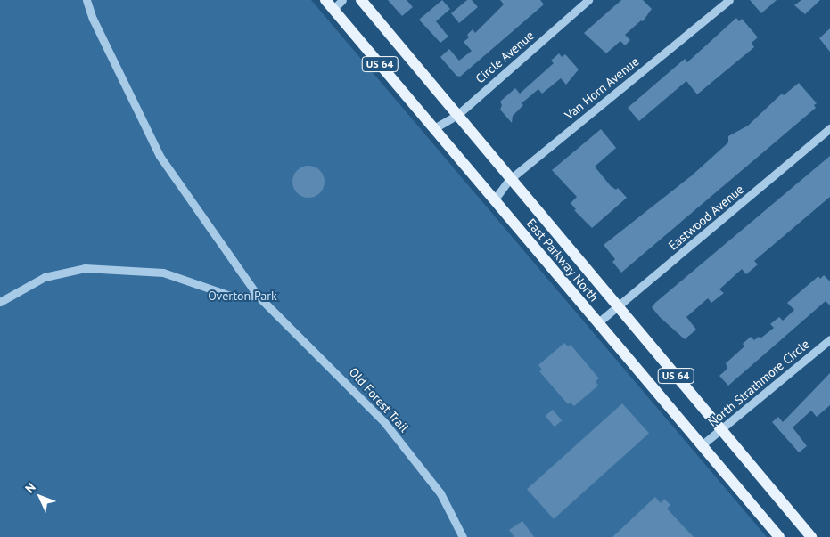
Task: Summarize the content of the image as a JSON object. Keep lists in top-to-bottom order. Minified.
{"streets":{"main road":["US 64","East Parkway North"],"street":["Circle Avenue","Van Horn Avenue","Eastwood Avenue","North Strathmore Circle","Old Forest Trail"]},"crossings":[["Circle Avenue","East Parkway North"],["Van Horn Avenue","East Parkway North"],["Eastwood Avenue","East Parkway North"],["East Parkway North","North Strathmore Circle"]],"parks":["Overton Park"],"north":"top left"}
